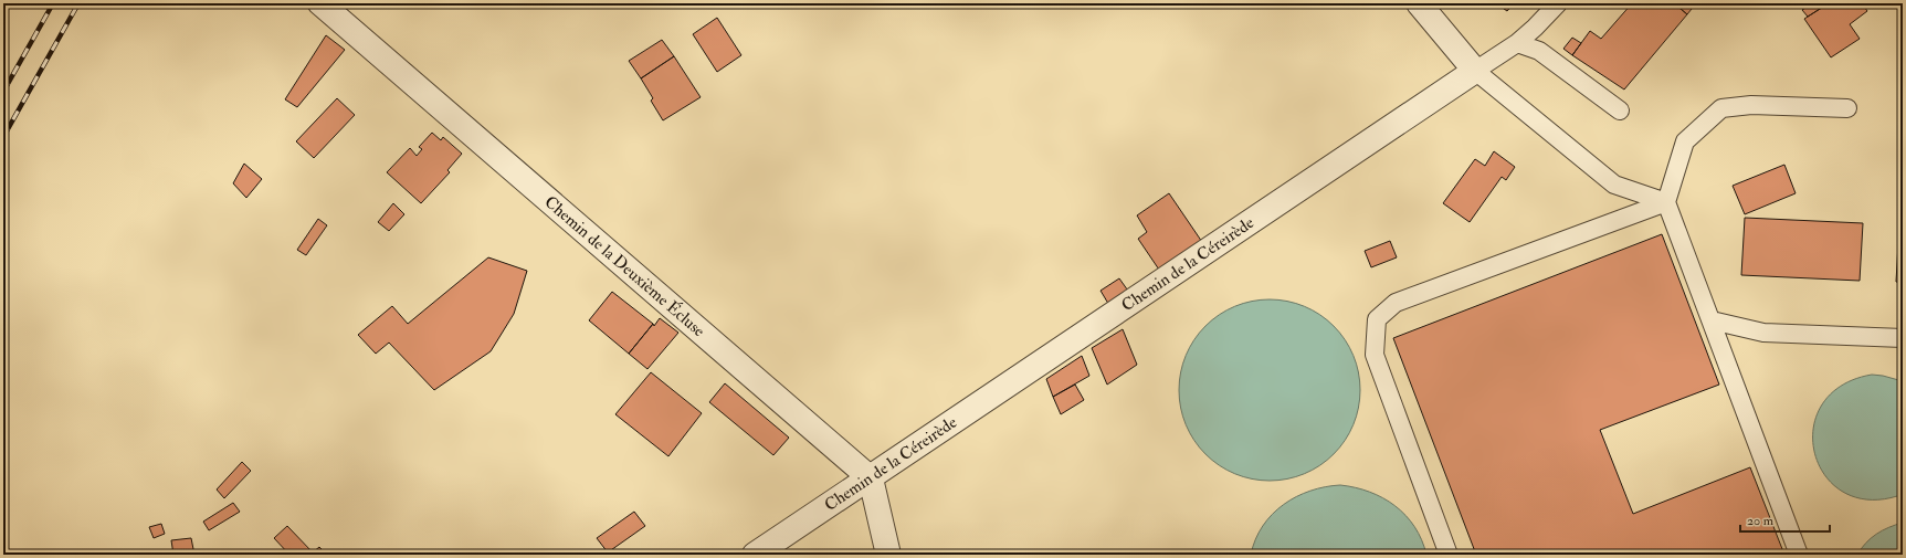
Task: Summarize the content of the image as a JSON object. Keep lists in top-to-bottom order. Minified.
{"streets":{"street":["Chemin de la Céreirède","Chemin de la Deuxième Écluse"]},"crossings":[["Chemin de la Céreirède","Chemin de la Deuxième Écluse"]],"scale_bar":"20 m"}
